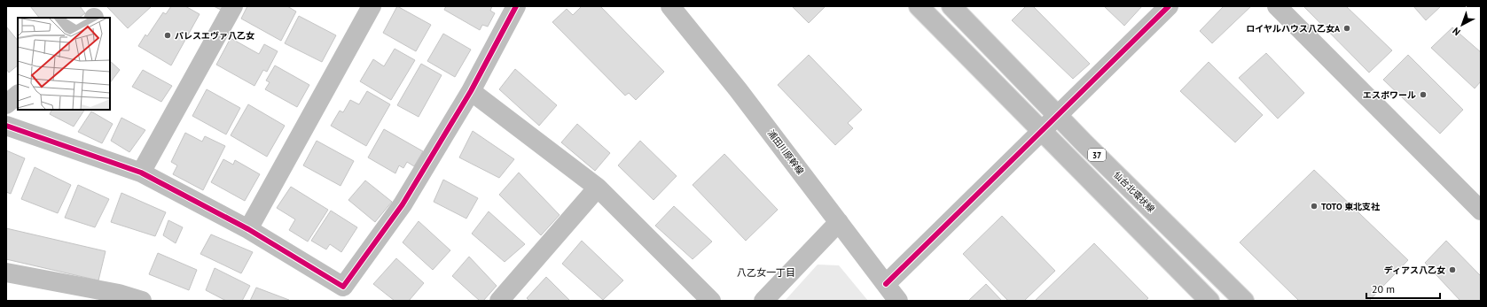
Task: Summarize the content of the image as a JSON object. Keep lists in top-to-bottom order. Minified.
{"streets":{"main road":["37","仙台北環状線"],"street":["浦田川原幹線"]},"districts":["八乙女一丁目"],"places":["ロイヤルハウス八乙女A","パレスエヴァ八乙女","エスポワール","TOTO 東北支社","ディアス八乙女"],"scale_bar":"20 m","north":"bottom left"}
